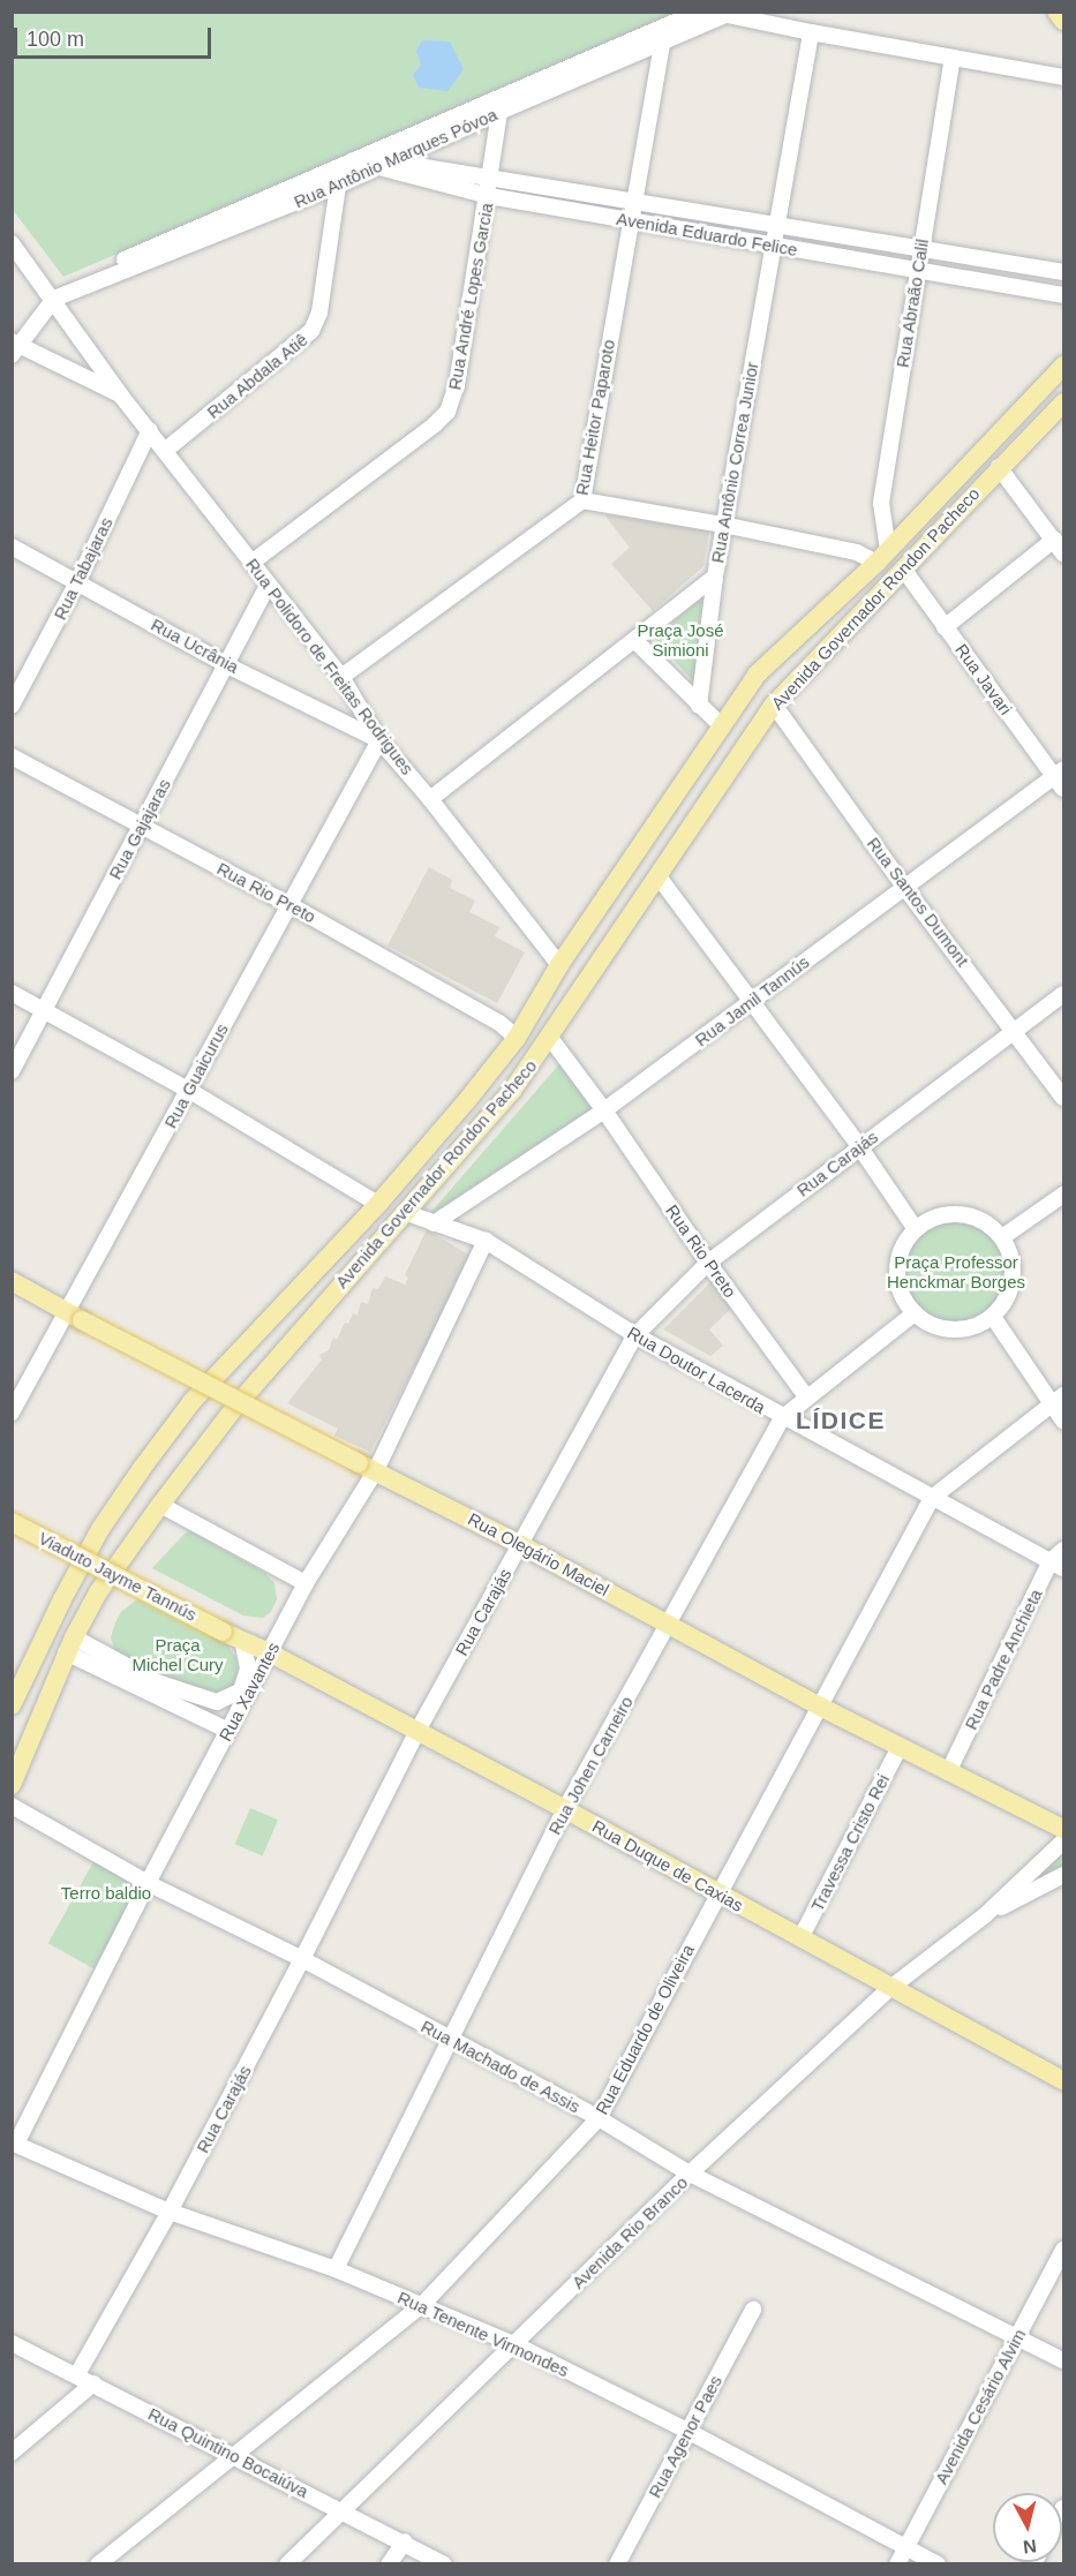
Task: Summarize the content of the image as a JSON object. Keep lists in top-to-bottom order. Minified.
{"streets":{"main road":["Avenida Governador Rondon Pacheco","Rua Olegário Maciel","Viaduto Jayme Tannús","Rua Duque de Caxias"],"street":["Rua Antônio Marques Póvoa","Avenida Eduardo Felice","Rua André Lopes Garcia","Rua Abraão Calil","Rua Abdala Atiê","Rua Heitor Paparoto","Rua Antônio Correa Junior","Rua Tabajaras","Rua Ucrânia","Rua Polidoro de Freitas Rodrigues","Rua Javari","Rua Gajajaras","Rua Rio Preto","Rua Santos Dumont","Rua Jamil Tannús","Rua Guaicurus","Rua Carajás","Rua Doutor Lacerda","Rua Padre Anchieta","Rua Xavantes","Rua Johen Carneiro","Travessa Cristo Rei","Rua Eduardo de Oliveira","Rua Machado de Assis","Avenida Rio Branco","Rua Tenente Virmondes","Avenida Cesário Alvim","Rua Agenor Paes","Rua Quintino Bocaiúva"]},"crossings":[["Rua Antônio Marques Póvoa","Avenida Eduardo Felice"],["Rua Antônio Marques Póvoa","Rua André Lopes Garcia"],["Rua Antônio Marques Póvoa","Rua Abdala Atiê"],["Rua Antônio Marques Póvoa","Rua Heitor Paparoto"],["Rua Antônio Marques Póvoa","Rua Polidoro de Freitas Rodrigues"],["Avenida Eduardo Felice","Rua André Lopes Garcia"],["Avenida Eduardo Felice","Rua Abraão Calil"],["Avenida Eduardo Felice","Rua Abdala Atiê"],["Avenida Eduardo Felice","Rua Heitor Paparoto"],["Avenida Eduardo Felice","Rua Antônio Correa Junior"],["Rua André Lopes Garcia","Rua Polidoro de Freitas Rodrigues"],["Rua Abraão Calil","Avenida Governador Rondon Pacheco"],["Rua Abdala Atiê","Rua Polidoro de Freitas Rodrigues"],["Rua Heitor Paparoto","Rua Polidoro de Freitas Rodrigues"],["Rua Antônio Correa Junior","Rua Polidoro de Freitas Rodrigues"],["Rua Tabajaras","Rua Ucrânia"],["Rua Tabajaras","Rua Polidoro de Freitas Rodrigues"],["Avenida Governador Rondon Pacheco","Rua Polidoro de Freitas Rodrigues"],["Avenida Governador Rondon Pacheco","Rua Javari"],["Avenida Governador Rondon Pacheco","Rua Rio Preto"],["Avenida Governador Rondon Pacheco","Rua Santos Dumont"],["Avenida Governador Rondon Pacheco","Rua Doutor Lacerda"],["Rua Ucrânia","Rua Polidoro de Freitas Rodrigues"],["Rua Ucrânia","Rua Gajajaras"],["Rua Ucrânia","Rua Guaicurus"],["Rua Polidoro de Freitas Rodrigues","Rua Gajajaras"],["Rua Polidoro de Freitas Rodrigues","Rua Guaicurus"],["Rua Javari","Rua Jamil Tannús"],["Rua Gajajaras","Rua Rio Preto"],["Rua Rio Preto","Rua Jamil Tannús"],["Rua Rio Preto","Rua Guaicurus"],["Rua Rio Preto","Rua Carajás"],["Rua Rio Preto","Rua Johen Carneiro"],["Rua Santos Dumont","Rua Jamil Tannús"],["Rua Santos Dumont","Rua Carajás"],["Rua Jamil Tannús","Rua Doutor Lacerda"],["Rua Guaicurus","Rua Olegário Maciel"],["Rua Carajás","Rua Doutor Lacerda"],["Rua Carajás","Rua Olegário Maciel"],["Rua Carajás","Rua Duque de Caxias"],["Rua Carajás","Rua Machado de Assis"],["Rua Carajás","Rua Tenente Virmondes"],["Rua Carajás","Rua Quintino Bocaiúva"],["Rua Doutor Lacerda","Rua Padre Anchieta"],["Rua Doutor Lacerda","Rua Xavantes"],["Rua Doutor Lacerda","Rua Johen Carneiro"],["Rua Doutor Lacerda","Rua Eduardo de Oliveira"],["Rua Olegário Maciel","Rua Padre Anchieta"],["Rua Olegário Maciel","Rua Xavantes"],["Rua Olegário Maciel","Rua Johen Carneiro"],["Rua Olegário Maciel","Travessa Cristo Rei"],["Rua Olegário Maciel","Rua Eduardo de Oliveira"],["Viaduto Jayme Tannús","Rua Duque de Caxias"],["Rua Xavantes","Rua Duque de Caxias"],["Rua Xavantes","Rua Machado de Assis"],["Rua Xavantes","Rua Tenente Virmondes"],["Rua Johen Carneiro","Rua Duque de Caxias"],["Rua Johen Carneiro","Rua Machado de Assis"],["Rua Johen Carneiro","Rua Tenente Virmondes"],["Travessa Cristo Rei","Rua Duque de Caxias"],["Rua Duque de Caxias","Rua Eduardo de Oliveira"],["Rua Duque de Caxias","Avenida Rio Branco"],["Rua Eduardo de Oliveira","Rua Machado de Assis"],["Rua Eduardo de Oliveira","Rua Tenente Virmondes"],["Rua Eduardo de Oliveira","Rua Quintino Bocaiúva"],["Rua Machado de Assis","Avenida Rio Branco"],["Rua Machado de Assis","Avenida Cesário Alvim"],["Avenida Rio Branco","Rua Tenente Virmondes"],["Avenida Rio Branco","Rua Quintino Bocaiúva"],["Rua Tenente Virmondes","Avenida Cesário Alvim"],["Rua Tenente Virmondes","Rua Agenor Paes"]],"districts":["LÍDICE"],"parks":["Praça José Simioni","Praça Professor Henckmar Borges","Praça Michel Cury","Terro baldio"],"scale_bar":"100 m","north":"bottom"}
